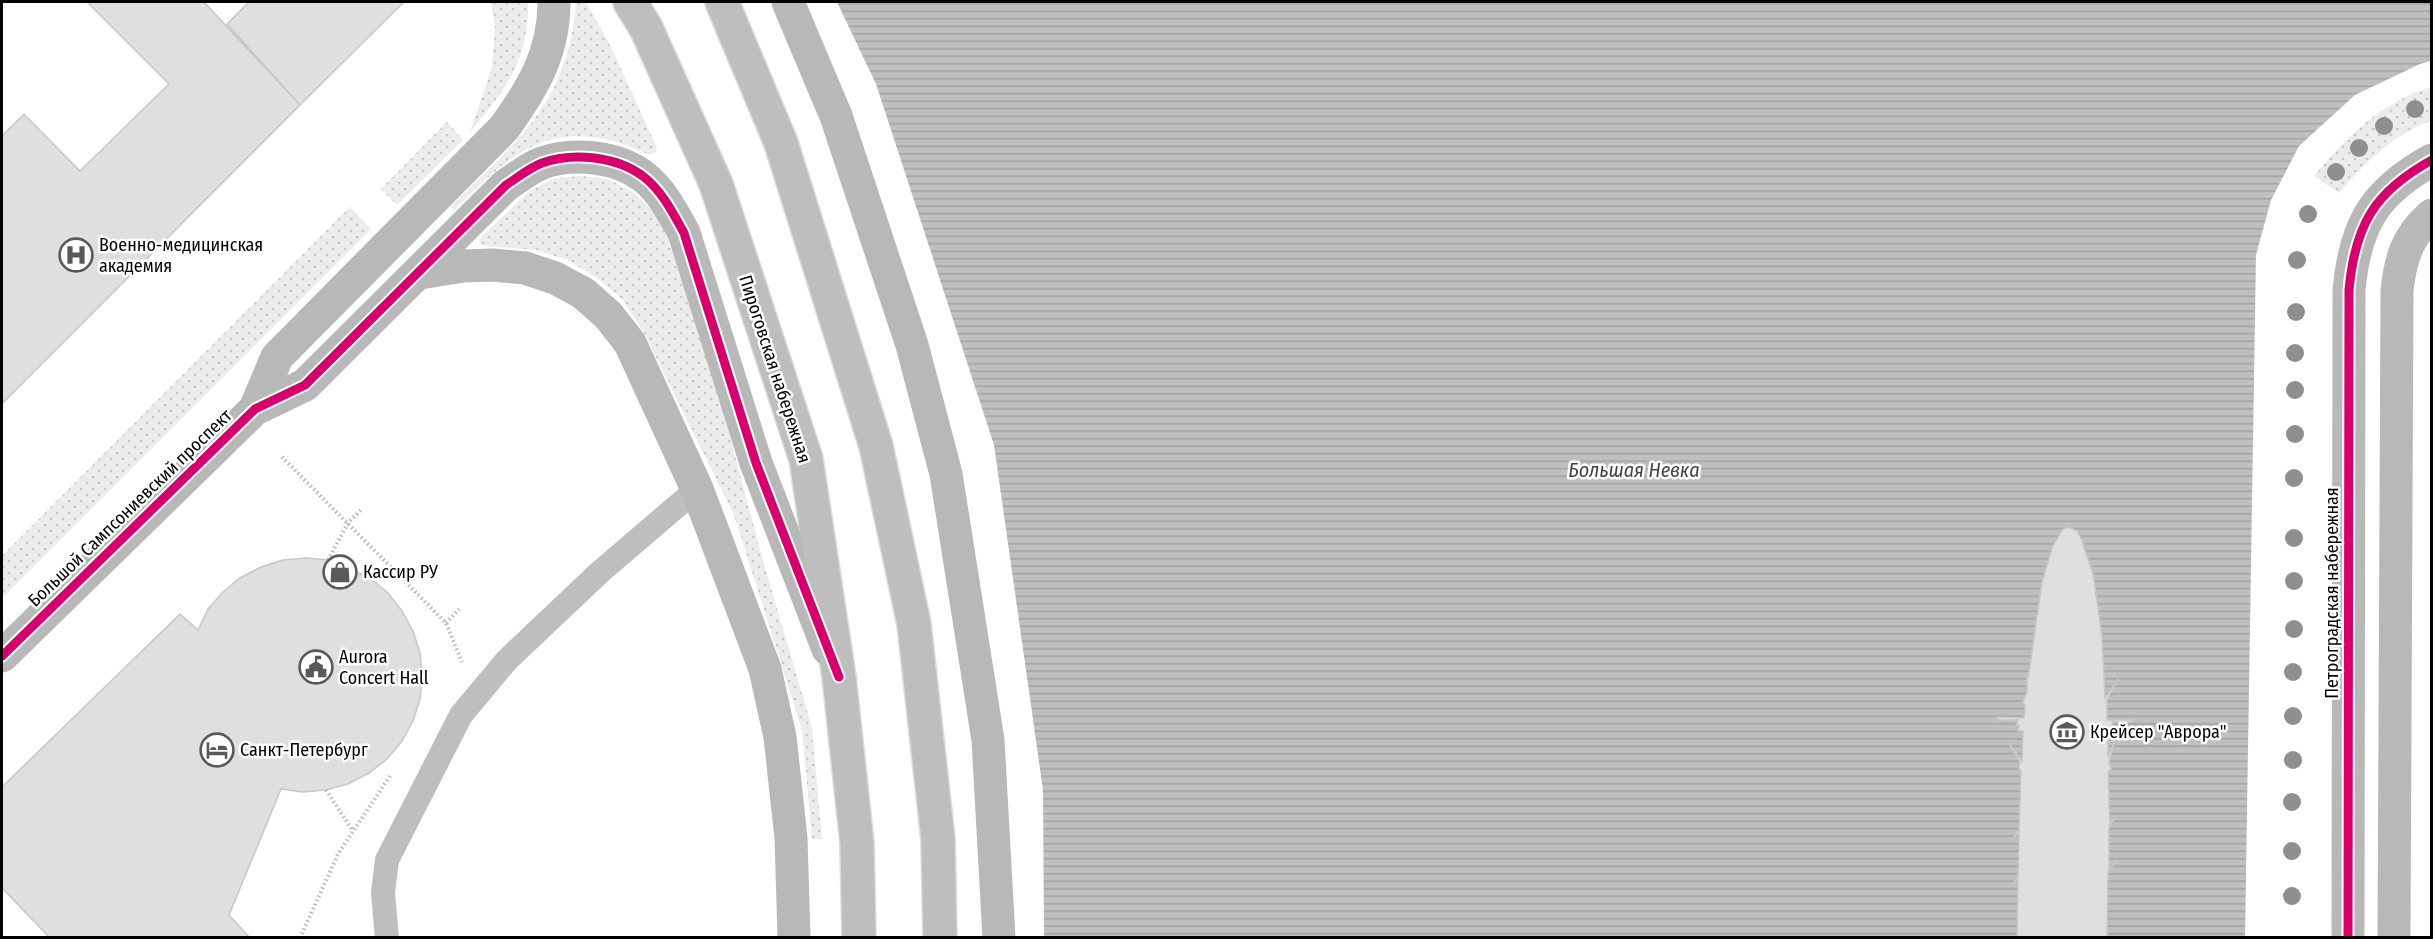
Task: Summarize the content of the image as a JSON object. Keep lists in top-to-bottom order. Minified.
{"streets":{"main road":["Пироговская набережная"],"street":["Большой Сампсониевский проспект","Петроградская набережная"]},"water":["Большая Невка"],"places":{"hospital":["Военно-медицинская академия"],"shop":["Кассир РУ"],"public building":["Aurora Concert Hall"],"museum":["Крейсер \"Аврора\""],"hotel":["Санкт-Петербург"]}}
